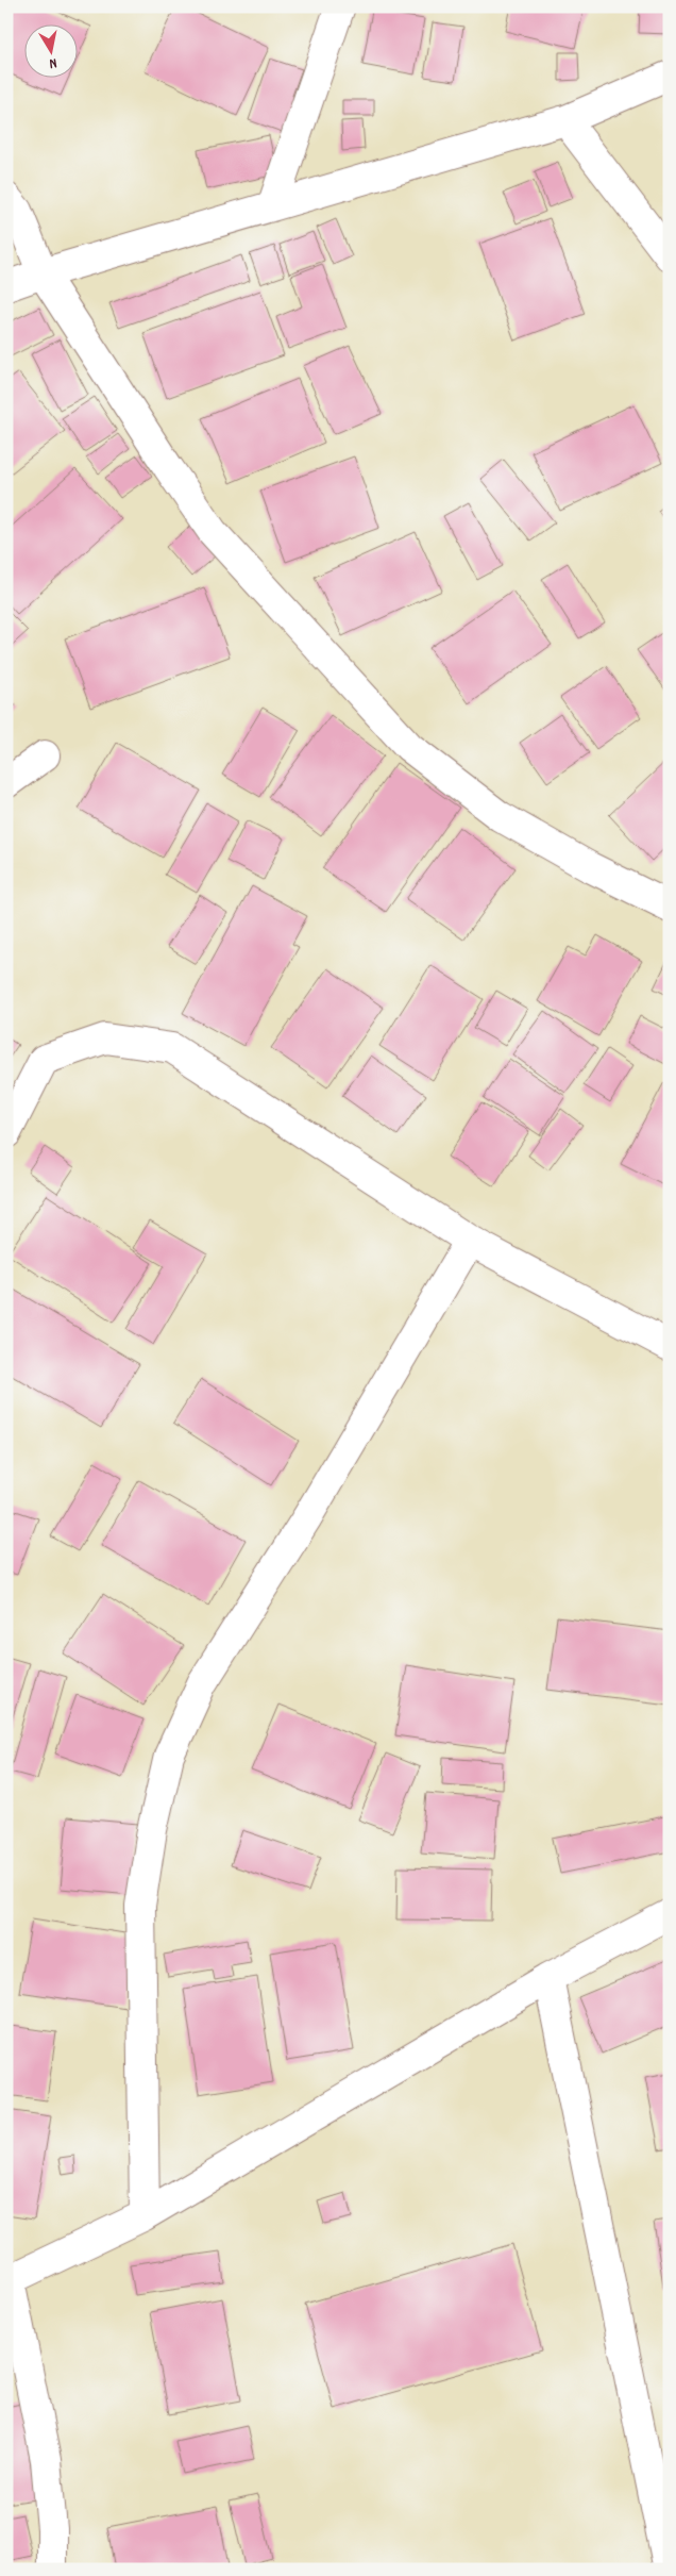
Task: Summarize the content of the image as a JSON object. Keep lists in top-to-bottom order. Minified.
{"north":"bottom"}
